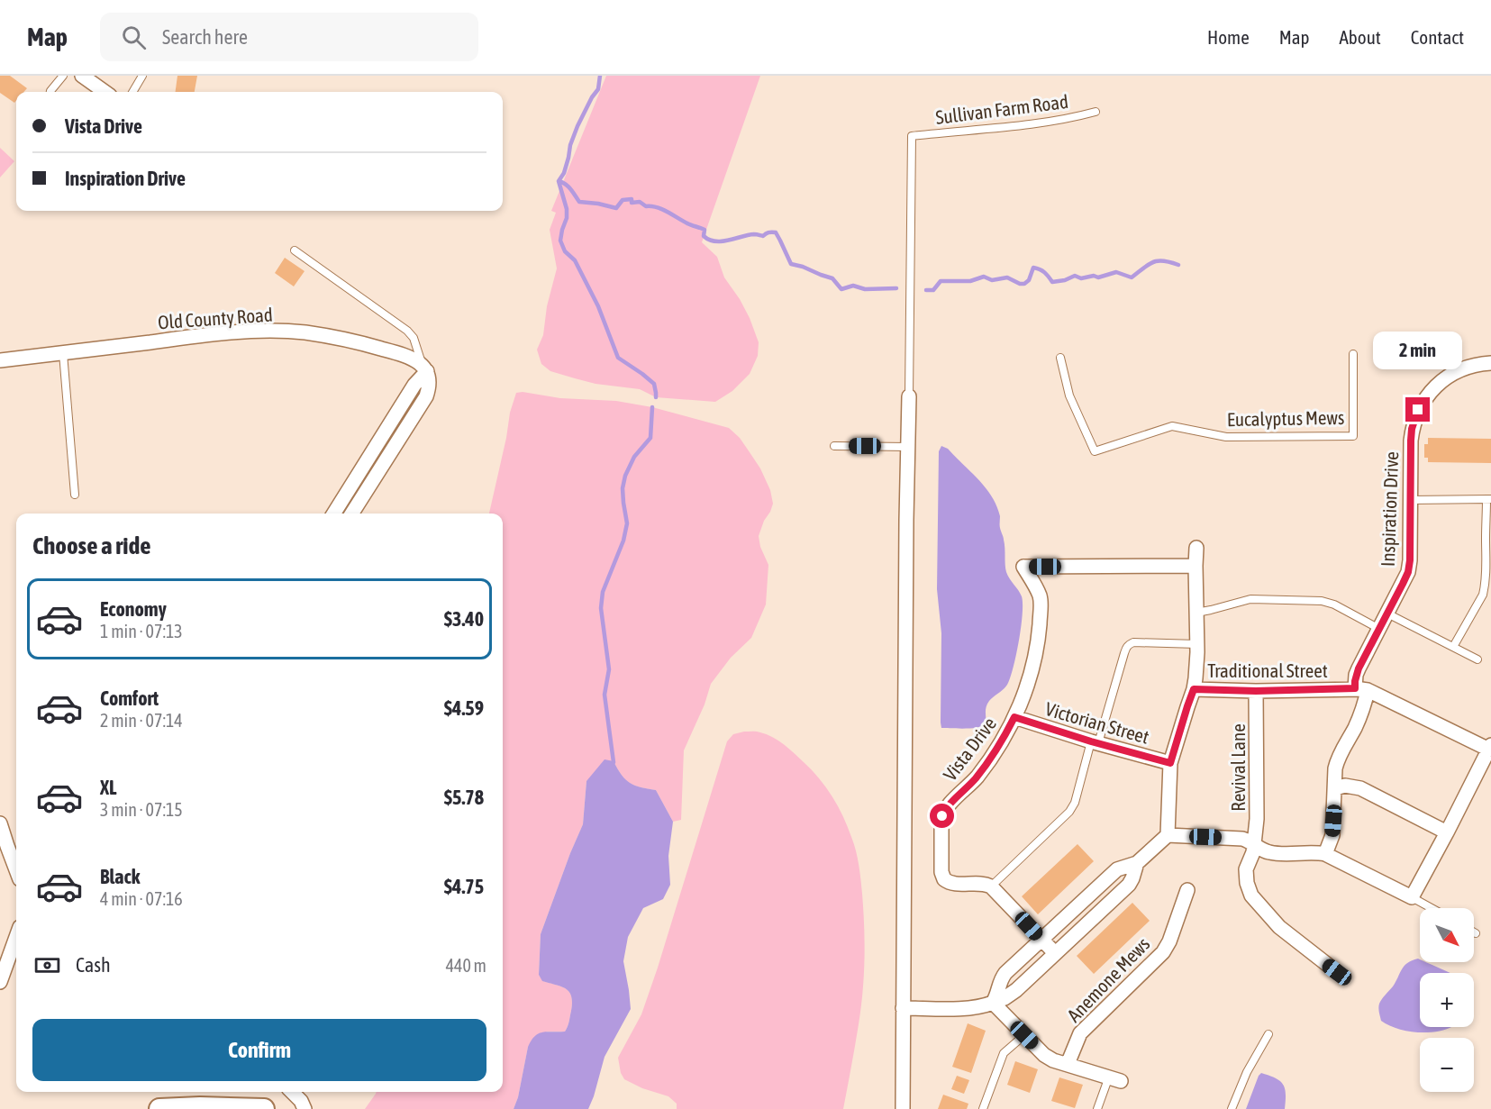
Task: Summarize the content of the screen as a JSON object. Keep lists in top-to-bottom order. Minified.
{"streets":{"street":["Old County Road","Inspiration Drive","Traditional Street","Victorian Street","Vista Drive","Revival Lane","Anemone Mews"],"lane":["Sullivan Farm Road","Eucalyptus Mews"]},"crossings":[["Inspiration Drive","Traditional Street"],["Traditional Street","Revival Lane"],["Victorian Street","Vista Drive"]],"north":"bottom right","page":{"header":"Map","search":"Search here","nav":["Home","Map","About","Contact"],"banner":["Vista Drive","Inspiration Drive"],"bubble":"2 min","heading":"Choose a ride","list":[{"name":"Economy","note":"1 min · 07:13","value":"$3.40"},{"name":"Comfort","note":"2 min · 07:14","value":"$4.59"},{"name":"XL","note":"3 min · 07:15","value":"$5.78"},{"name":"Black","note":"4 min · 07:16","value":"$4.75"}],"map_buttons":["+","−"],"pay":["Cash","440 m"],"buttons":"Confirm"}}
